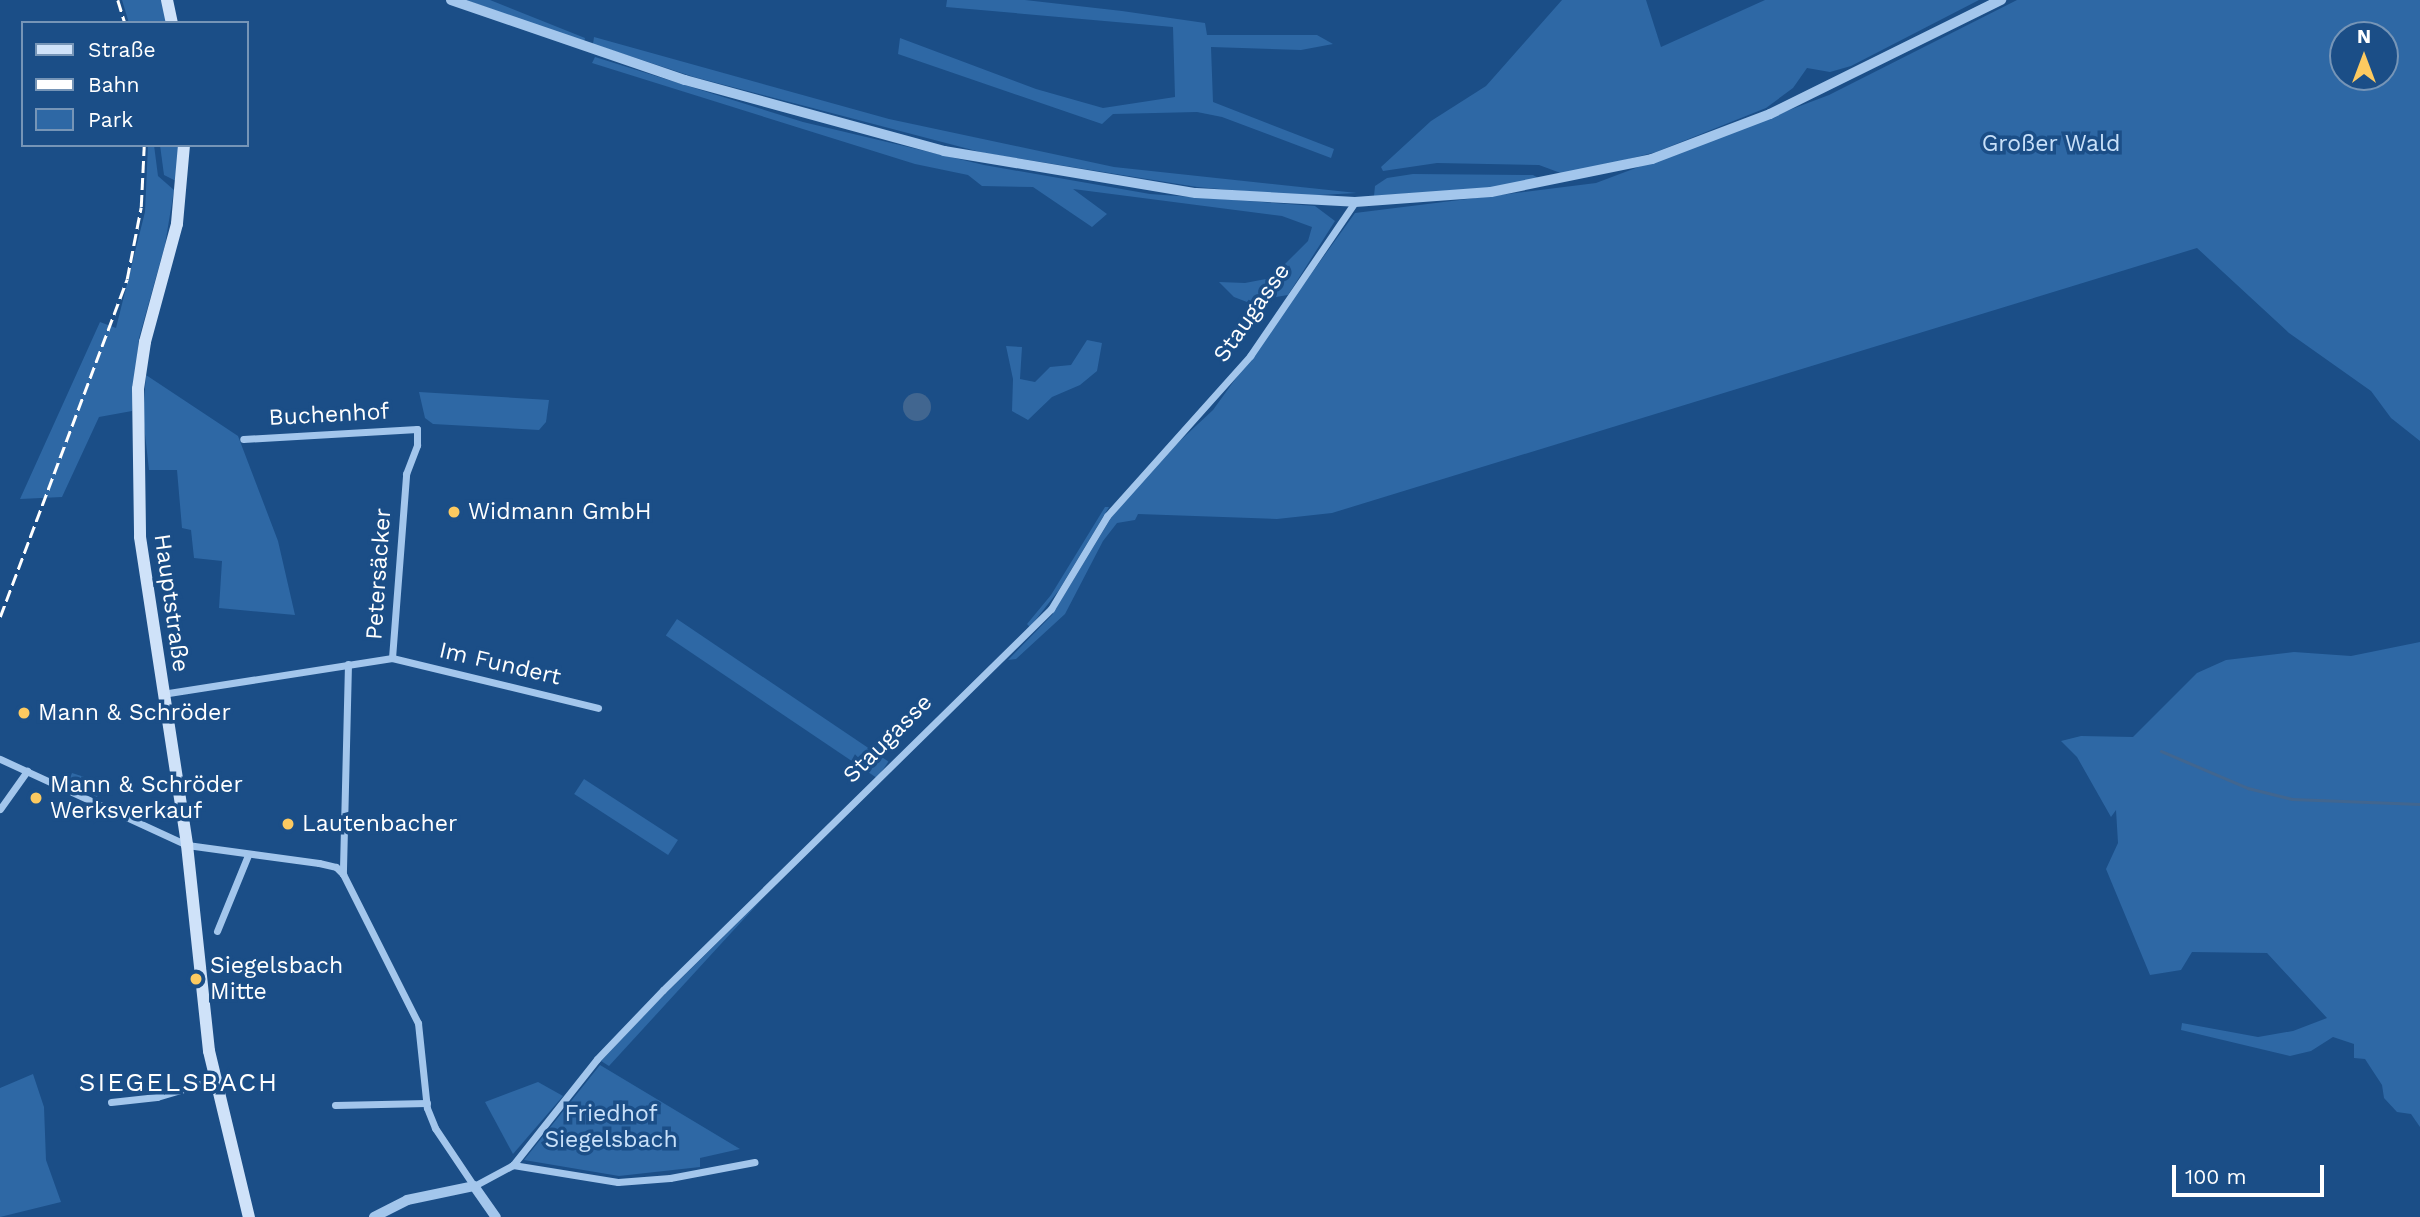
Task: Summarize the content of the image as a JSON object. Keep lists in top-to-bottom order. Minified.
{"streets":{"main road":["Hauptstraße"],"street":["Staugasse","Buchenhof","Petersäcker","Im Fundert"]},"crossings":[["Buchenhof","Petersäcker"],["Petersäcker","Hauptstraße"],["Petersäcker","Im Fundert"]],"districts":["SIEGELSBACH"],"parks":["Großer Wald","Friedhof Siegelsbach"],"places":["Widmann GmbH","Mann & Schröder","Mann & Schröder Werksverkauf","Lautenbacher","Siegelsbach Mitte"],"legend":["Straße","Bahn","Park"],"scale_bar":"100 m","north":"top"}
